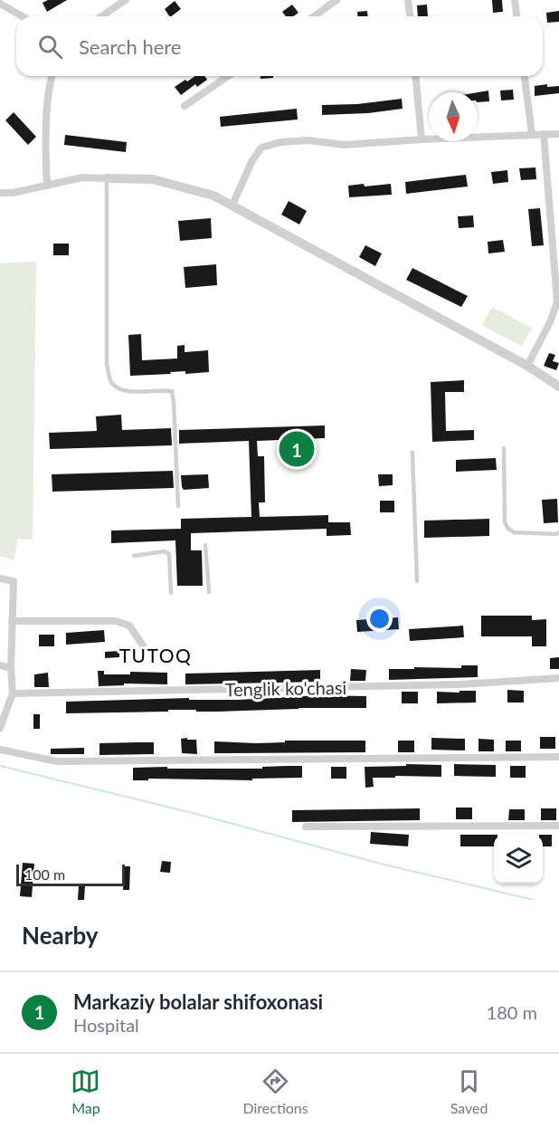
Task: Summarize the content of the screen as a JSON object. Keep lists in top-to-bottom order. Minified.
{"streets":{"street":["Tenglik ko'chasi"]},"districts":["TUTOQ"],"scale_bar":"100 m","north":"bottom","page":{"search":"Search here","pins":"1","scale":"100 m","heading":"Nearby","list":[{"mark":"1","name":"Markaziy bolalar shifoxonasi","note":"Hospital","value":"180 m"}],"nav":["Map","Directions","Saved"]}}
